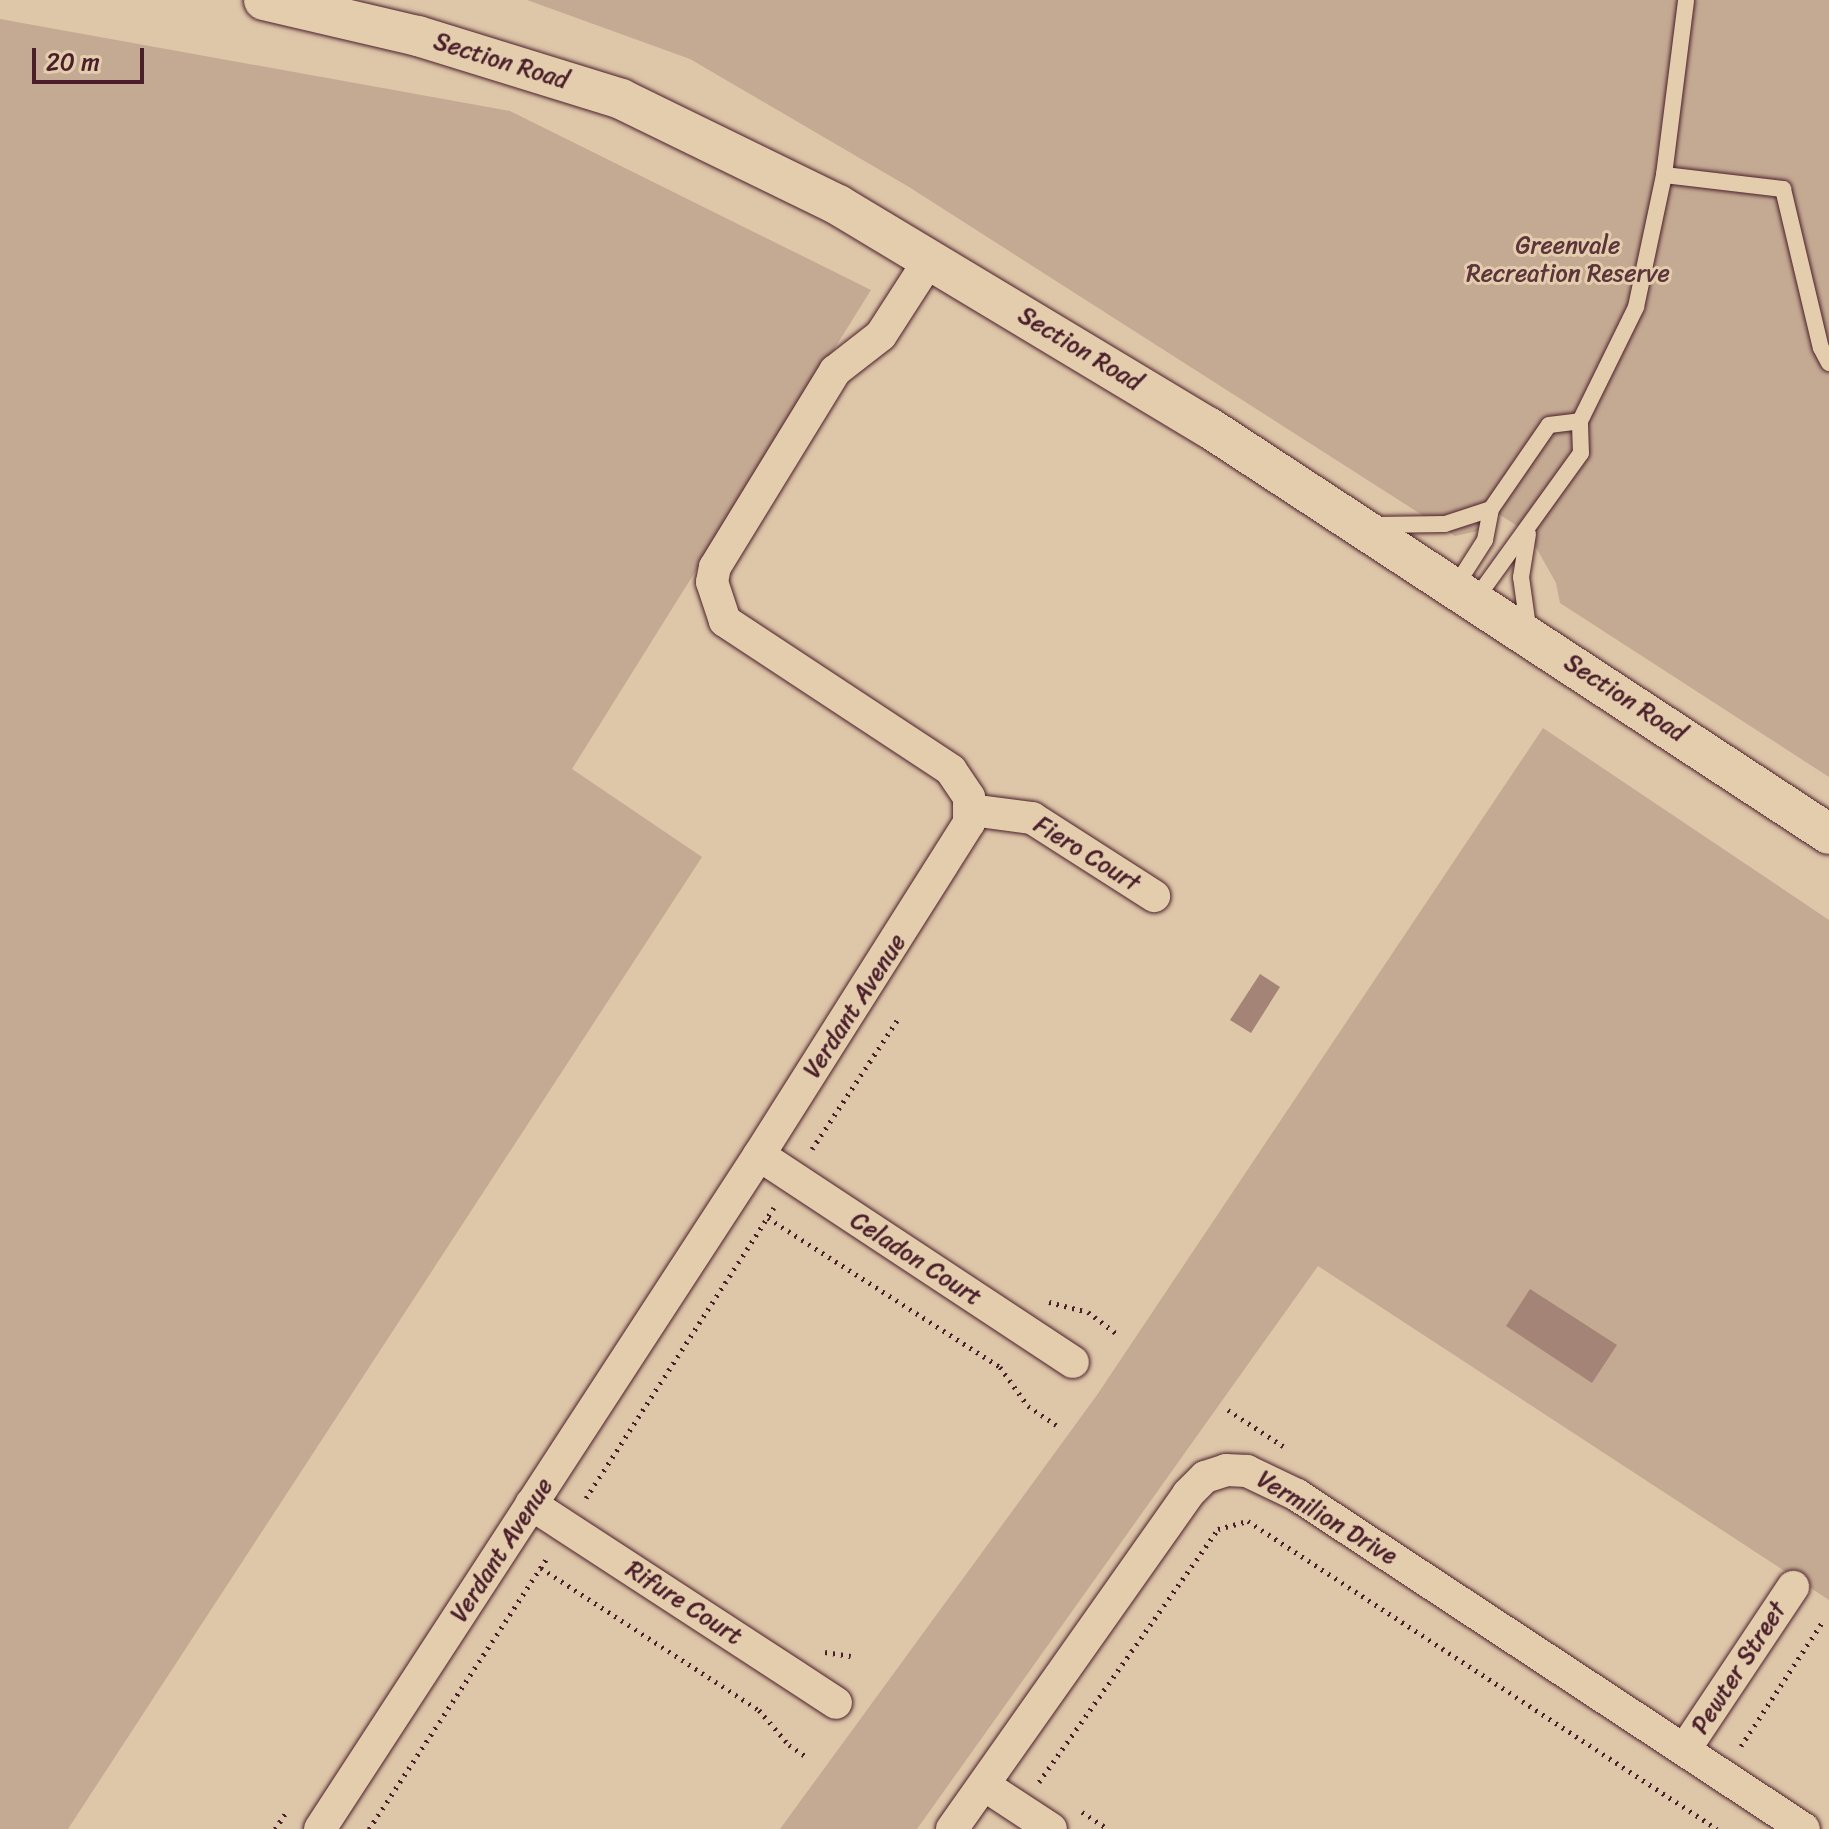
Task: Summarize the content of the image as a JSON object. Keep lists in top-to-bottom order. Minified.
{"streets":{"street":["Section Road","Fiero Court","Verdant Avenue","Celadon Court","Vermilion Drive","Rifure Court","Pewter Street"]},"crossings":[["Fiero Court","Verdant Avenue"],["Verdant Avenue","Celadon Court"],["Verdant Avenue","Rifure Court"],["Vermilion Drive","Pewter Street"]],"parks":["Greenvale Recreation Reserve"],"scale_bar":"20 m"}
